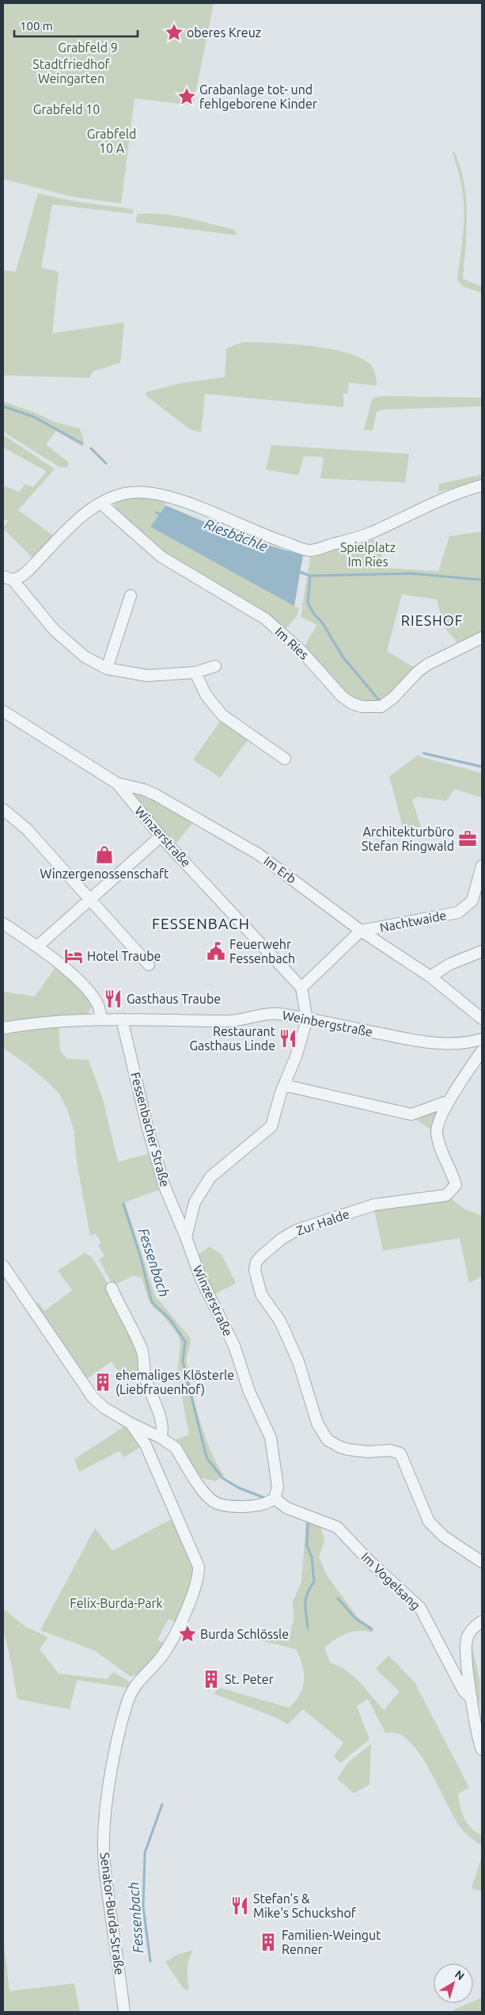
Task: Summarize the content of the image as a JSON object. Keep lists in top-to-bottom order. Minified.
{"streets":{"street":["Im Ries","Winzerstraße","Im Erb","Nachtwaide","Weinbergstraße","Fessenbacher Straße","Zur Halde","Im Vogelsang","Senator-Burda-Straße"]},"crossings":[["Winzerstraße","Im Erb"],["Winzerstraße","Fessenbacher Straße"],["Winzerstraße","Im Vogelsang"],["Im Erb","Nachtwaide"],["Weinbergstraße","Fessenbacher Straße"]],"districts":["RIESHOF","FESSENBACH"],"water":["Riesbächle","Fessenbach"],"parks":["Grabfeld 9","Stadtfriedhof Weingarten","Grabfeld 10","Grabfeld 10 A","Spielplatz Im Ries","Felix-Burda-Park"],"places":{"place":["oberes Kreuz","Grabanlage tot- und fehlgeborene Kinder","Burda Schlössle"],"office":["Architekturbüro Stefan Ringwald"],"shop":["Winzergenossenschaft"],"public building":["Feuerwehr Fessenbach"],"hotel":["Hotel Traube"],"restaurant":["Gasthaus Traube","Restaurant Gasthaus Linde","Stefan's & Mike's Schuckshof"],"building":["ehemaliges Klösterle (Liebfrauenhof)","St. Peter","Familien-Weingut Renner"]},"scale_bar":"100 m","north":"top right"}
